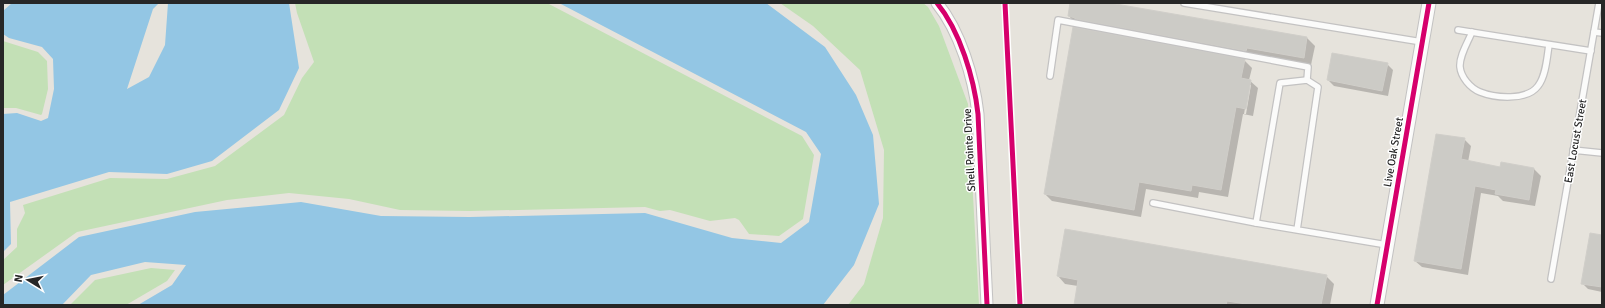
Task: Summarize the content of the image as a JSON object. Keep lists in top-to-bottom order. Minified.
{"streets":{"street":["Shell Pointe Drive","Live Oak Street"],"lane":["East Locust Street"]},"north":"left"}
